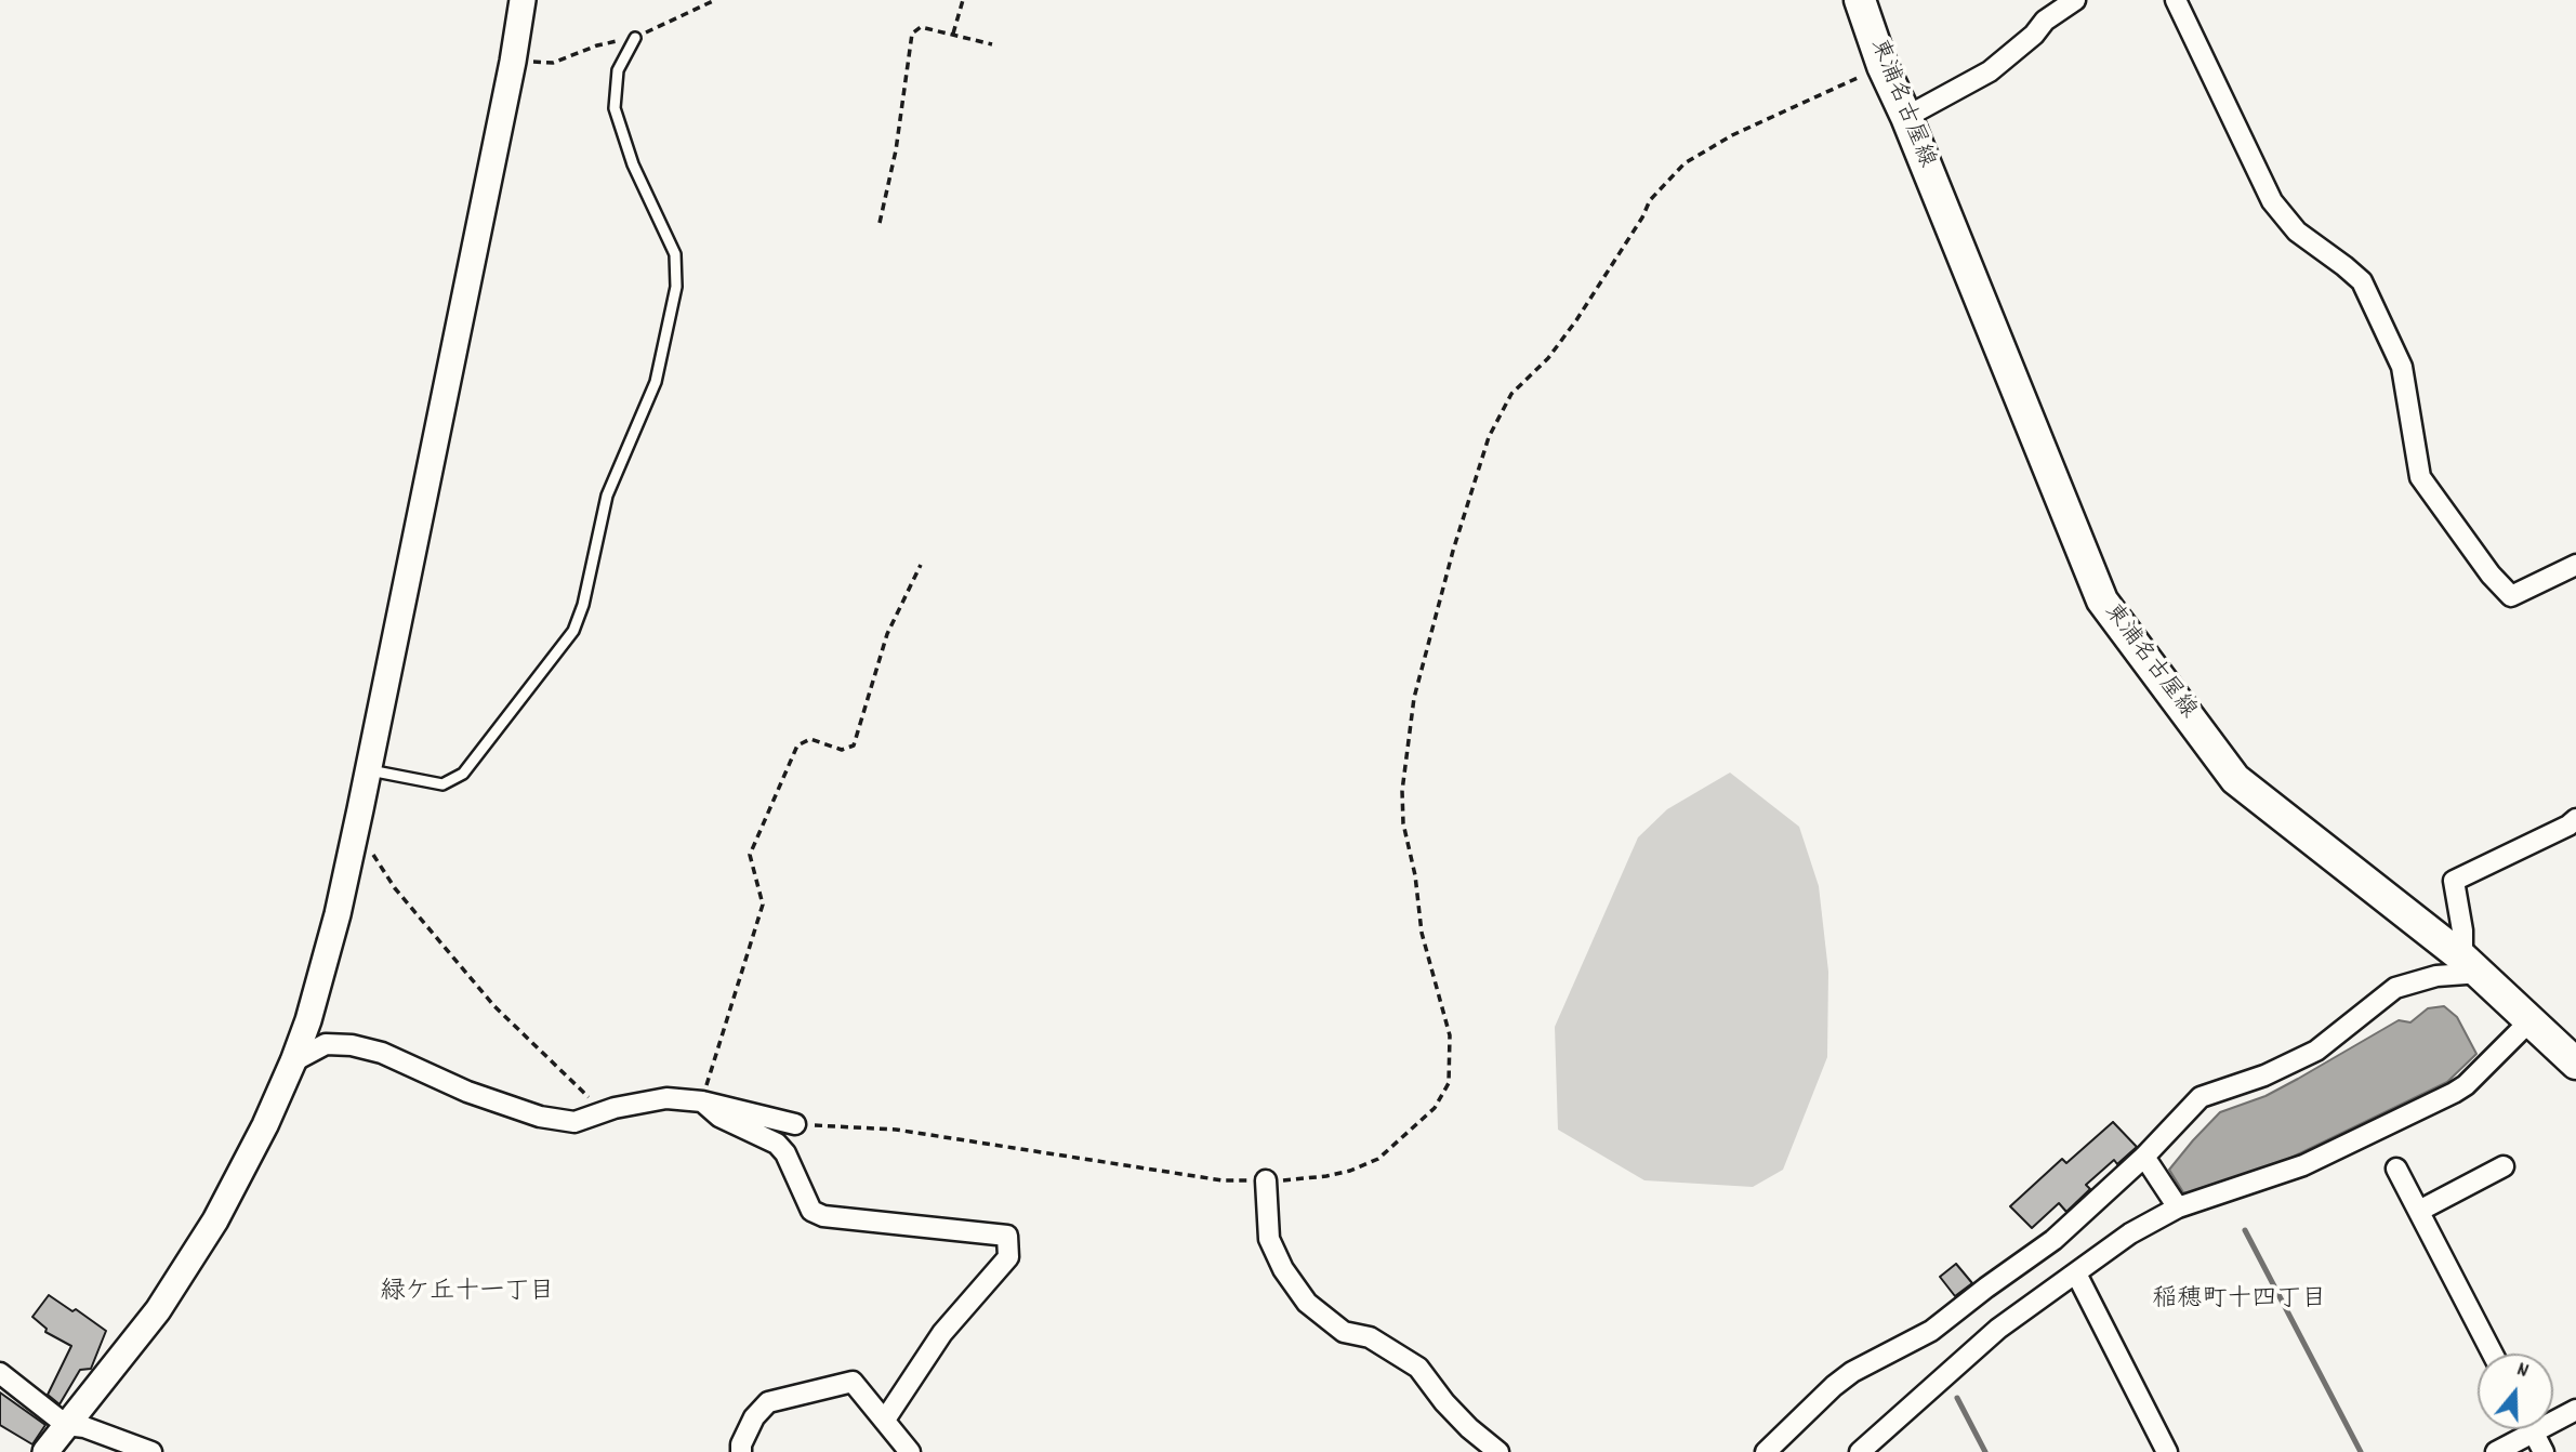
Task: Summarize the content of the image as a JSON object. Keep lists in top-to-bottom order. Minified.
{"streets":{"main road":["東浦名古屋線"]},"districts":["緑ケ丘十一丁目","稲穂町十四丁目"],"north":"top"}
